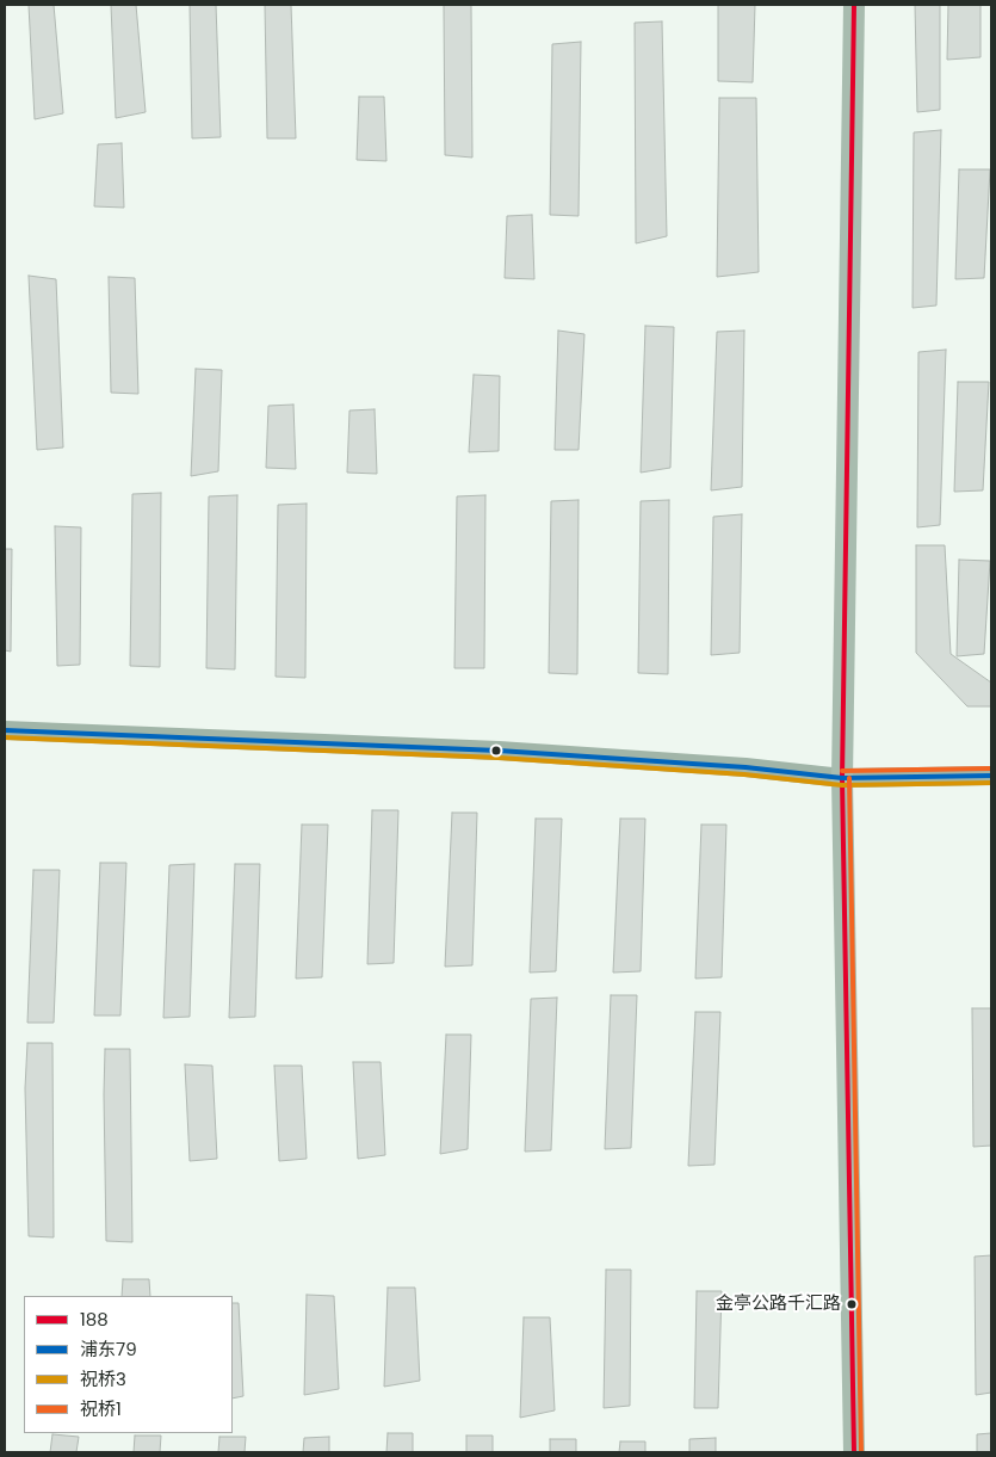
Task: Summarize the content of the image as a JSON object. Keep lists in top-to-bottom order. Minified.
{"places":["金亭公路千汇路"],"lines":["transit line 188","transit line 浦东79","transit line 祝桥3","transit line 祝桥1"],"legend":["188","浦东79","祝桥3","祝桥1"]}
